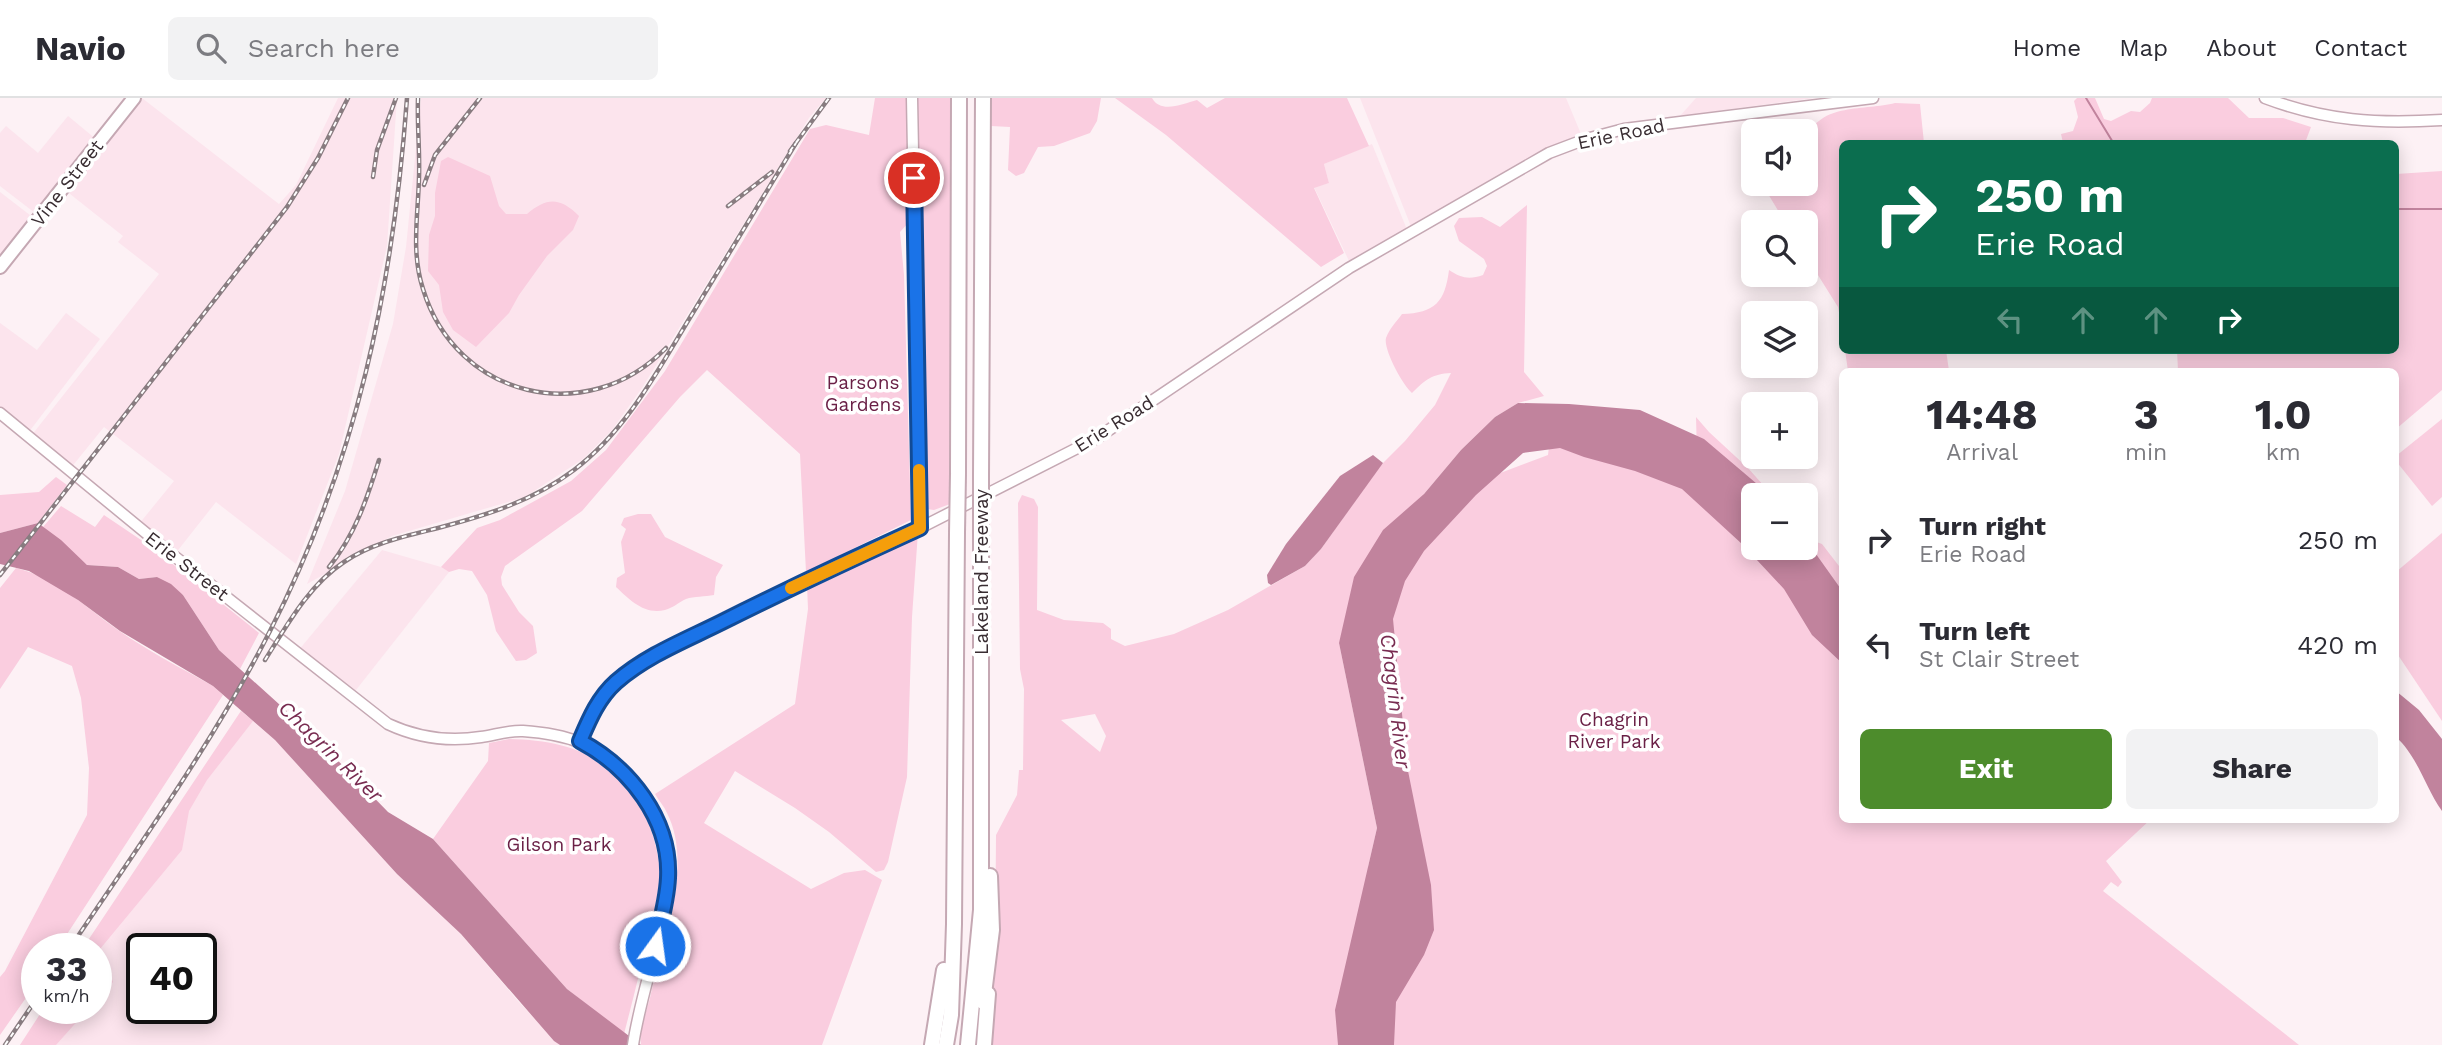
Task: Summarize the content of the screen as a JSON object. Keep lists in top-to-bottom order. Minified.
{"streets":{"highway":["Lakeland Freeway"],"main road":["Vine Street"],"street":["Erie Road","Erie Street"]},"crossings":[["Erie Road","Erie Street"]],"water":["Chagrin River"],"parks":["Parsons Gardens","Chagrin River Park","Gilson Park"],"page":{"header":"Navio","search":"Search here","nav":["Home","Map","About","Contact"],"map_buttons":["+","−"],"turn":["250 m","Erie Road"],"eta":["14:48","Arrival","3","min","1.0","km"],"list":[{"name":"Turn right","note":"Erie Road","value":"250 m"},{"name":"Turn left","note":"St Clair Street","value":"420 m"}],"buttons":["Exit","Share"],"speed":"33 km/h","limit":"40"}}
